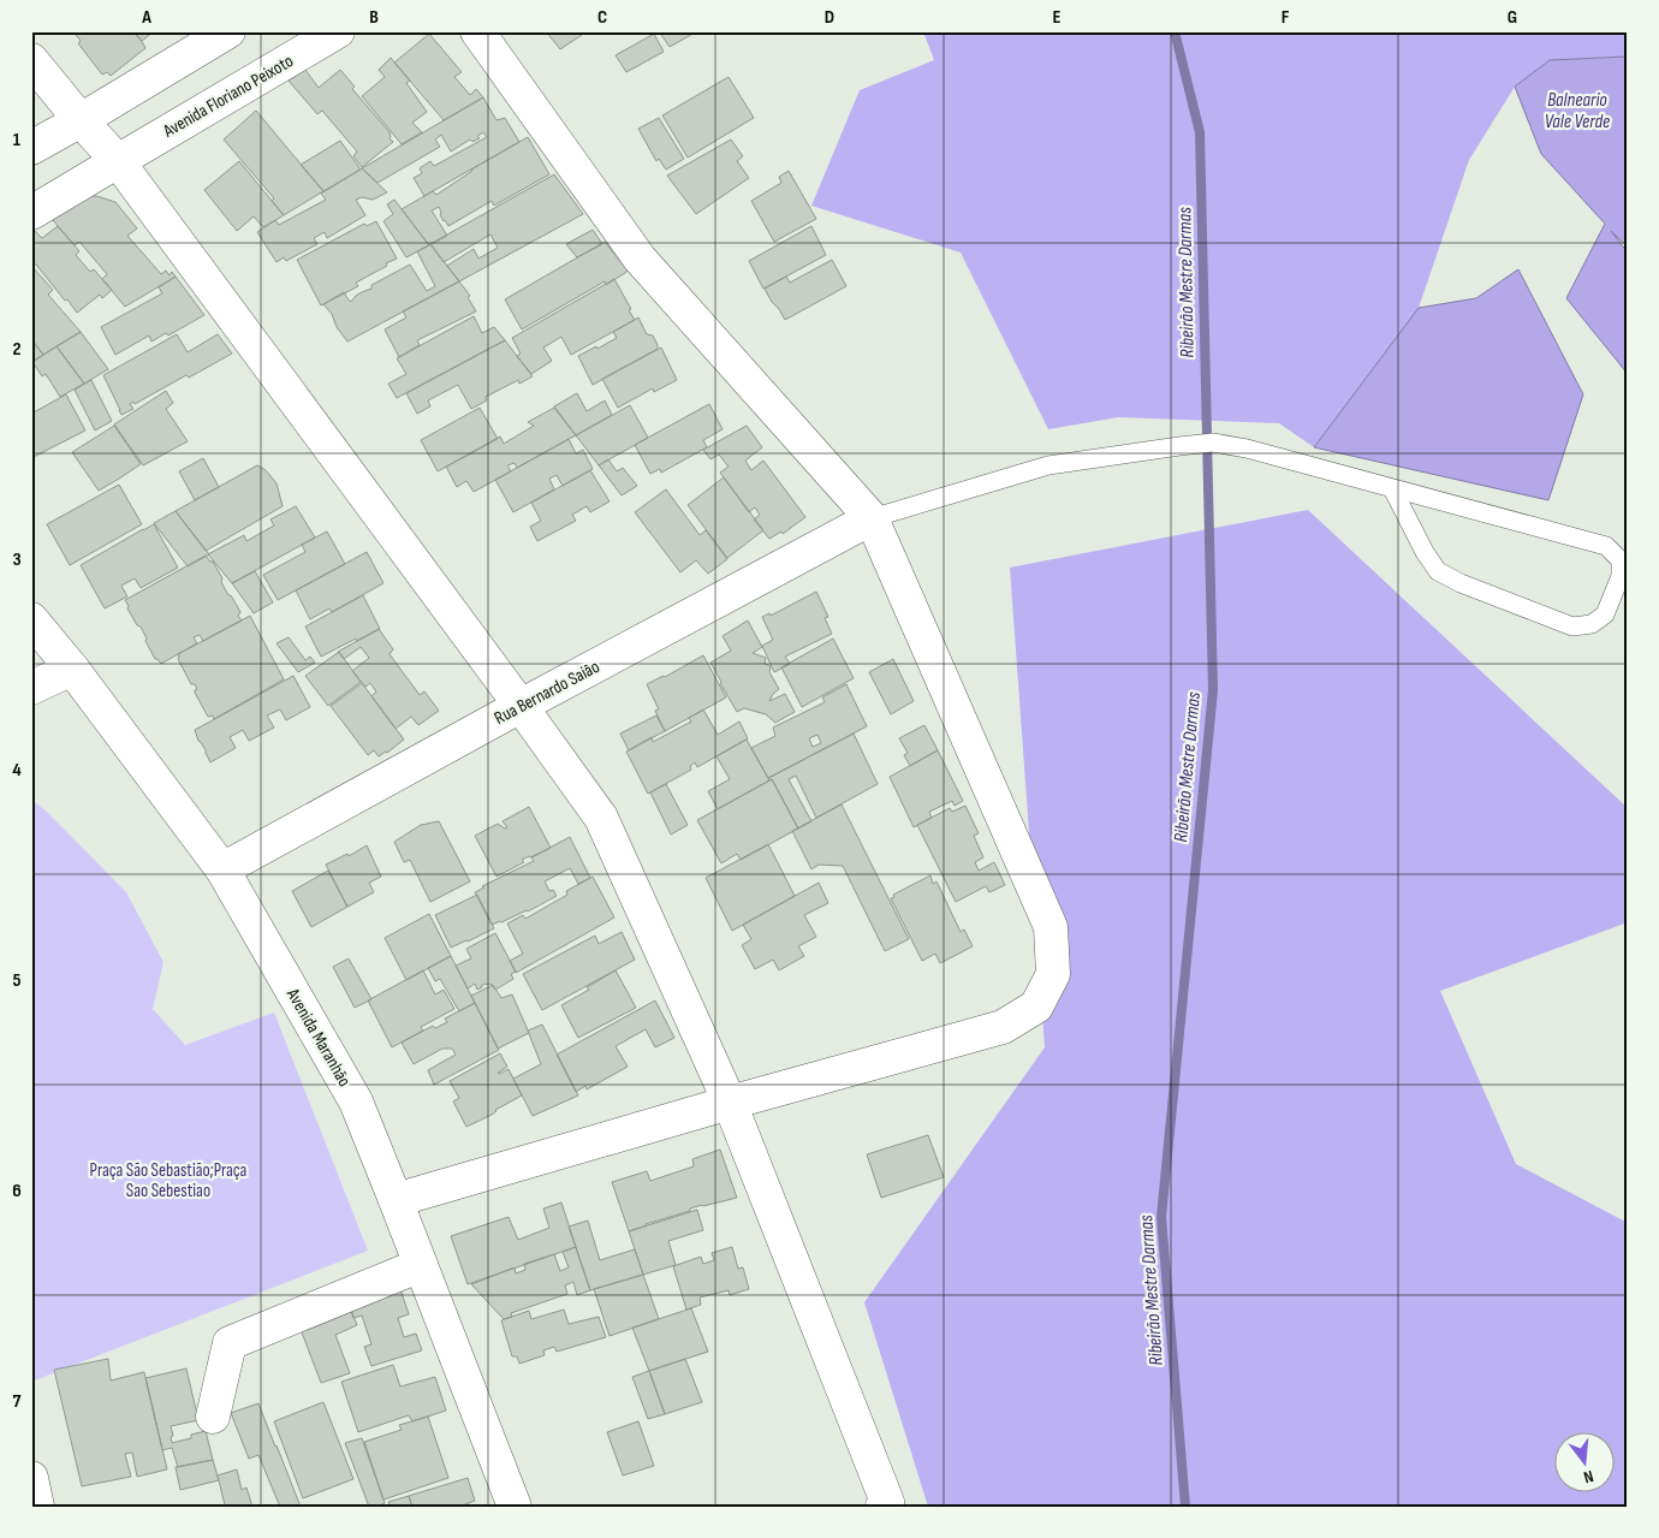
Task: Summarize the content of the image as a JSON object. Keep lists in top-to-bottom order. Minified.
{"streets":{"street":["Avenida Floriano Peixoto","Rua Bernardo Saião","Avenida Maranhão"]},"crossings":[["Rua Bernardo Saião","Avenida Maranhão"]],"water":["Balneario Vale Verde","Ribeirão Mestre Darmas"],"parks":["Praça São Sebastião;Praça Sao Sebestiao"],"north":"bottom","grid":{"columns":["A","B","C","D","E","F","G"],"rows":["1","2","3","4","5","6","7"]}}
